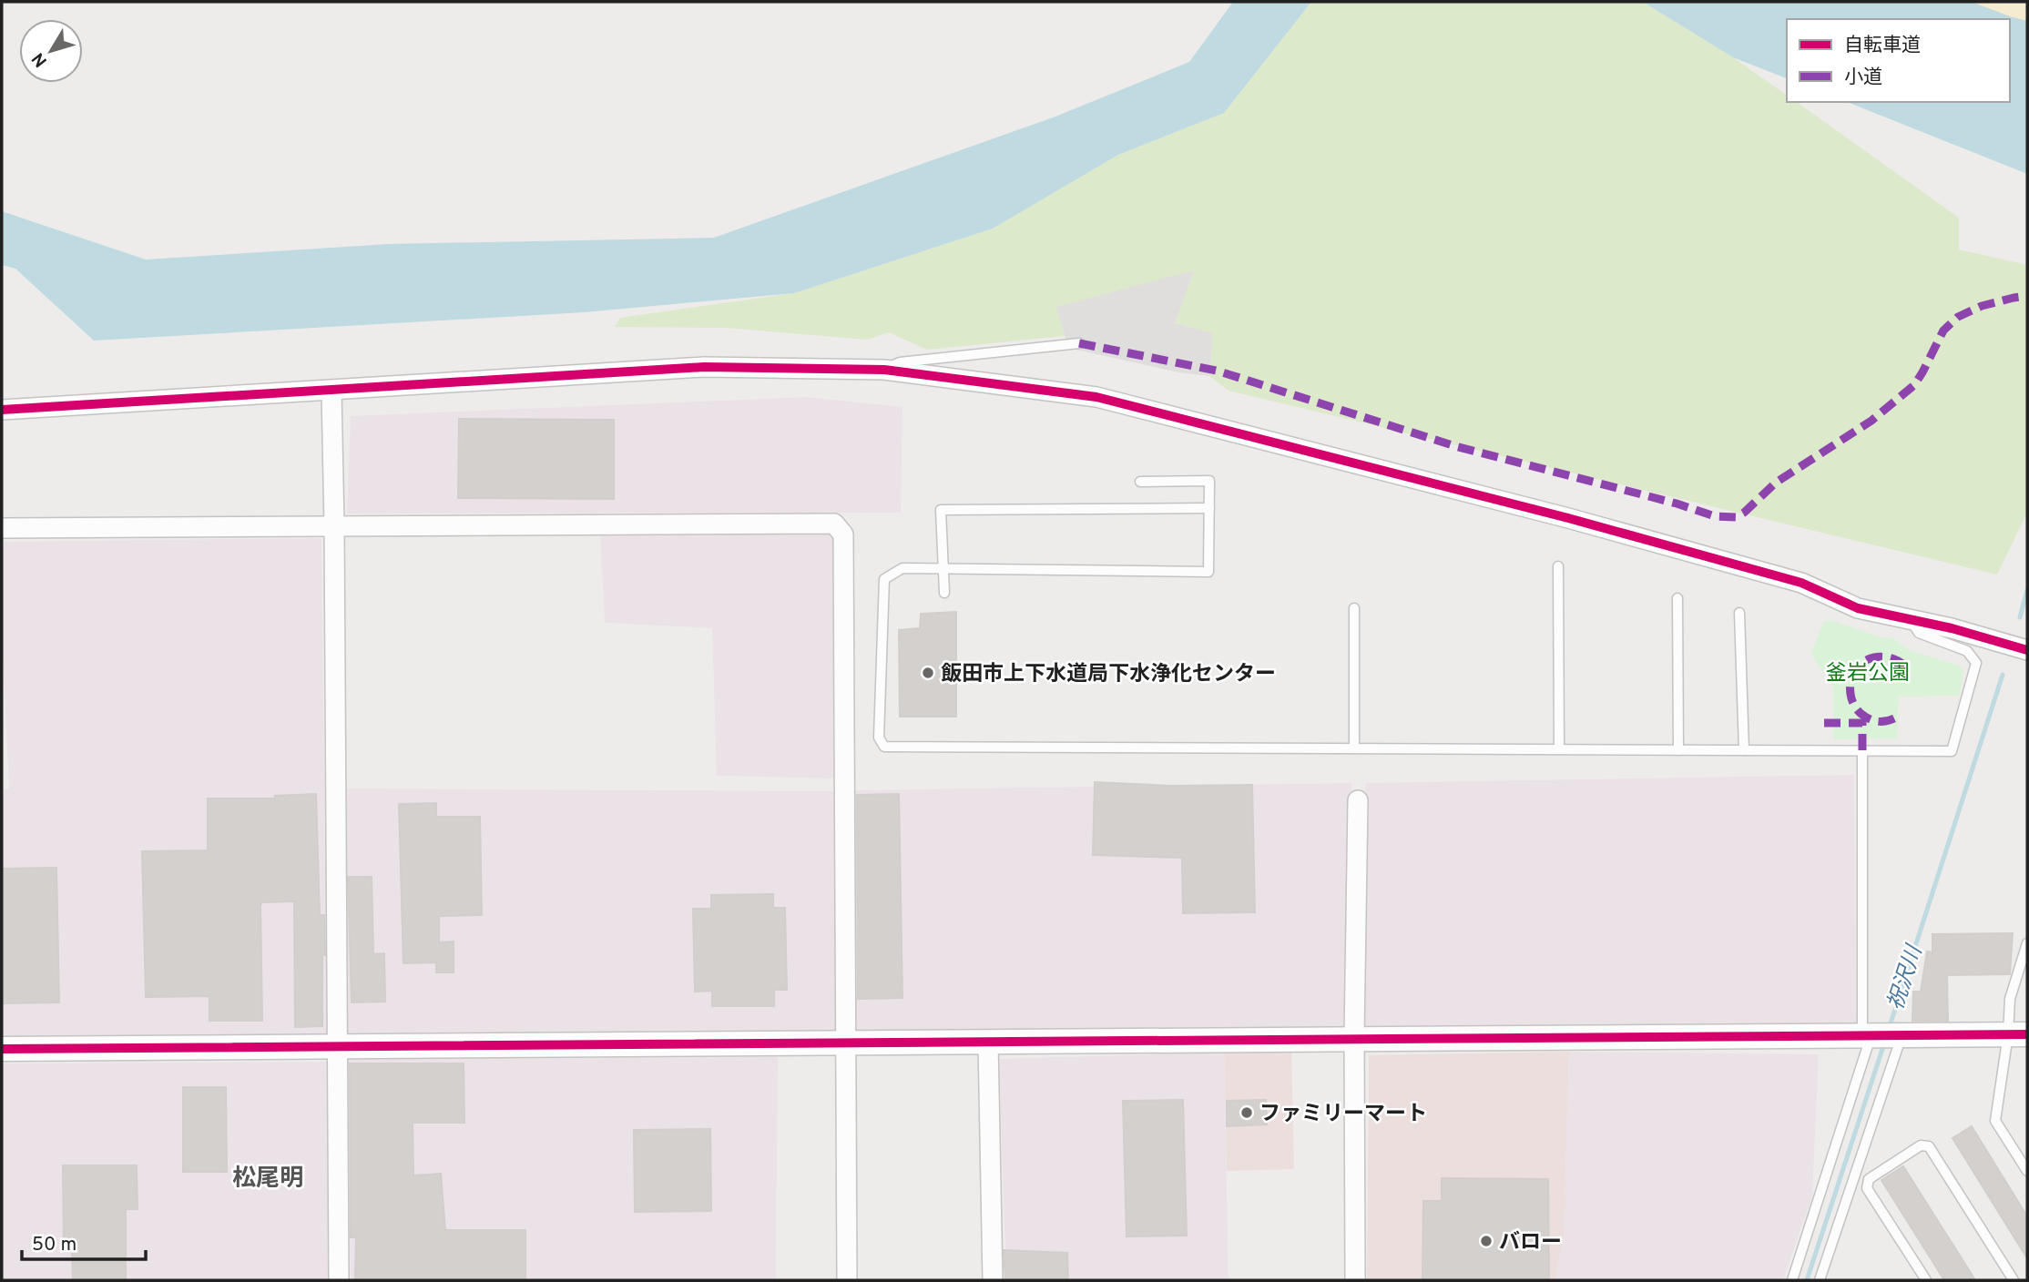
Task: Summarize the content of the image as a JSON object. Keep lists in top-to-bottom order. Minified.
{"districts":["松尾明"],"water":["祝沢川"],"parks":["釜岩公園"],"places":["飯田市上下水道局下水浄化センター","ファミリーマート","バロー"],"legend":["自転車道","小道"],"scale_bar":"50 m","north":"bottom left"}
